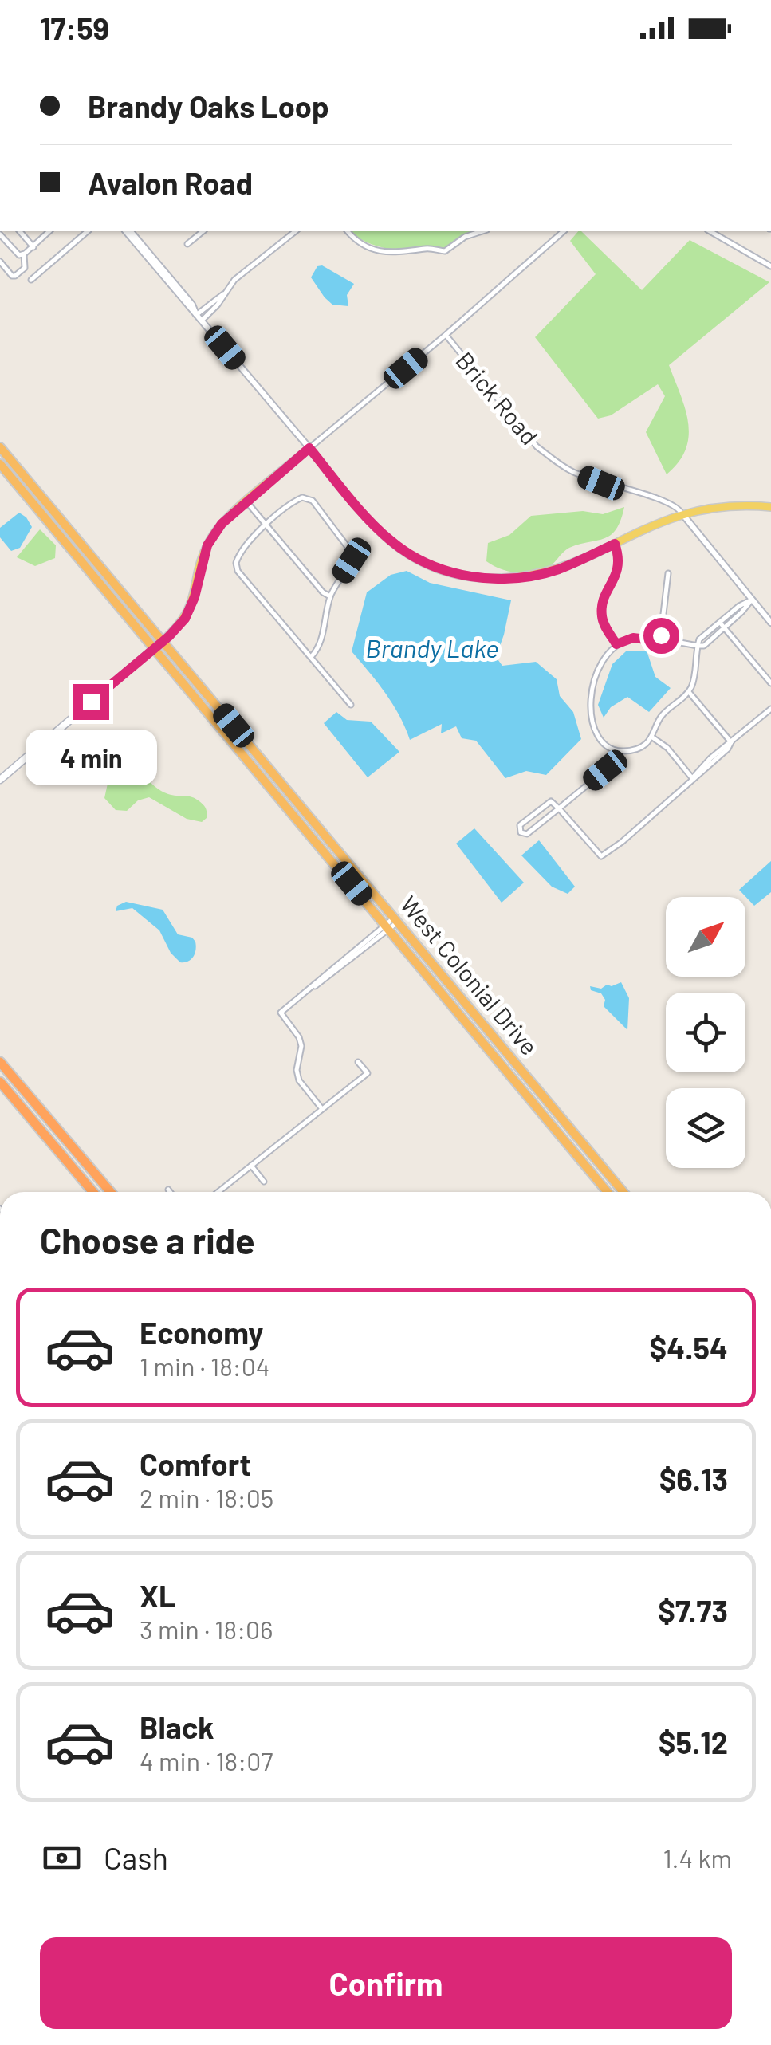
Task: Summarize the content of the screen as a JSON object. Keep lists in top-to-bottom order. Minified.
{"streets":{"highway":["West Colonial Drive"],"street":["Brick Road"]},"water":["Brandy Lake"],"north":"top right","page":{"status":"17:59","banner":["Brandy Oaks Loop","Avalon Road"],"bubble":"4 min","heading":"Choose a ride","list":[{"name":"Economy","note":"1 min · 18:04","value":"$4.54"},{"name":"Comfort","note":"2 min · 18:05","value":"$6.13"},{"name":"XL","note":"3 min · 18:06","value":"$7.73"},{"name":"Black","note":"4 min · 18:07","value":"$5.12"}],"pay":["Cash","1.4 km"],"buttons":"Confirm"}}
